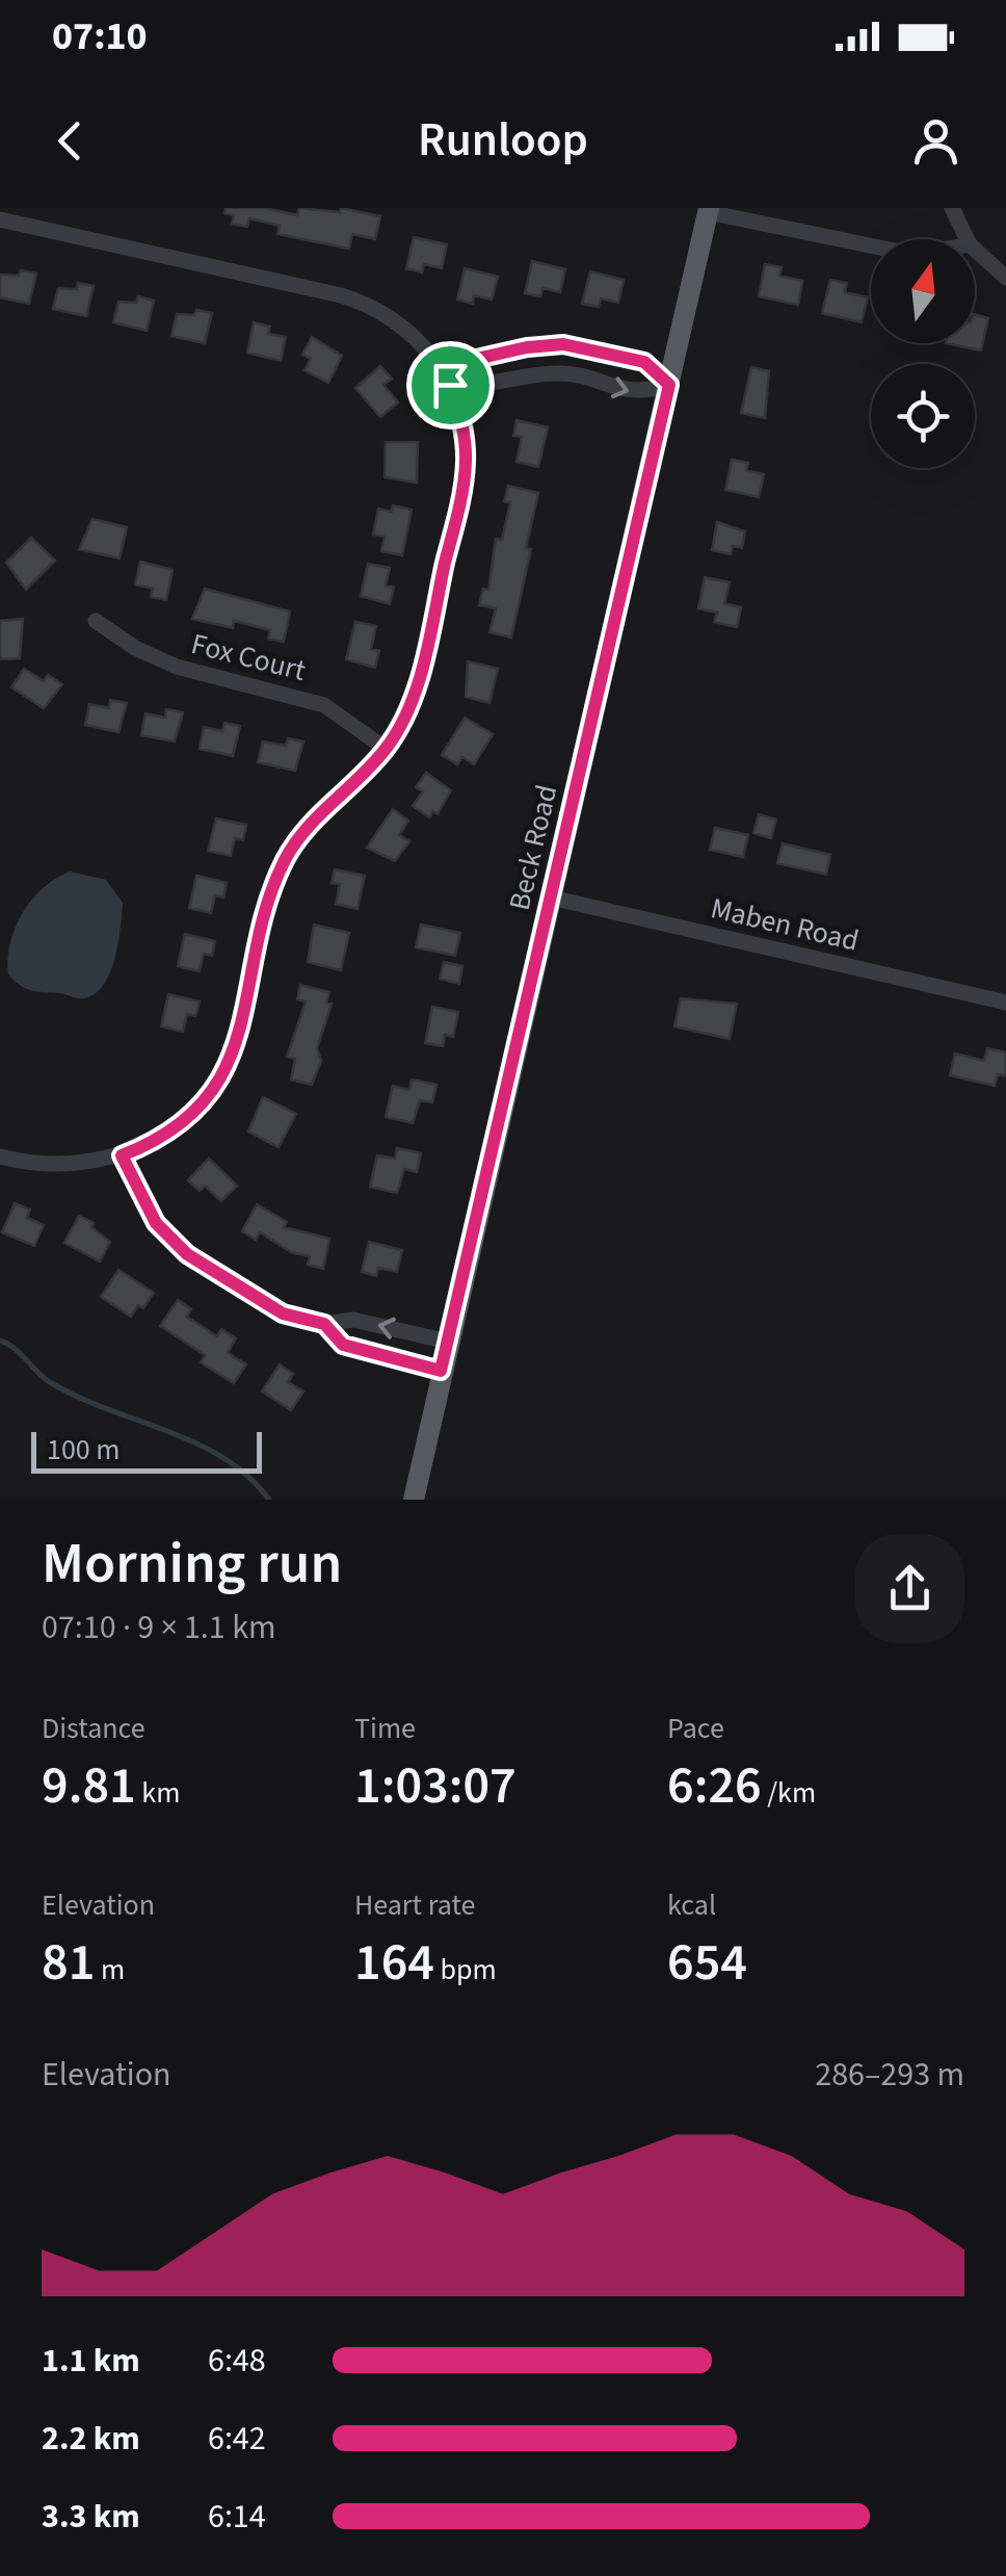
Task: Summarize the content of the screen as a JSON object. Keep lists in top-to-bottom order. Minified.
{"streets":{"main road":["Beck Road"],"street":["Fox Court","Maben Road"]},"crossings":[["Beck Road","Maben Road"]],"scale_bar":"100 m","north":"top","page":{"status":"07:10","header":"Runloop","scale":"100 m","heading":["Morning run","07:10 · 9 × 1.1 km"],"stats":[["Distance","9.81 km"],["Time","1:03:07"],["Pace","6:26 /km"],["Elevation","81 m"],["Heart rate","164 bpm"],["kcal","654"]],"chart":["Elevation","286–293 m"],"list":[{"name":"1.1 km","note":"6:48"},{"name":"2.2 km","note":"6:42"},{"name":"3.3 km","note":"6:14"}]}}
